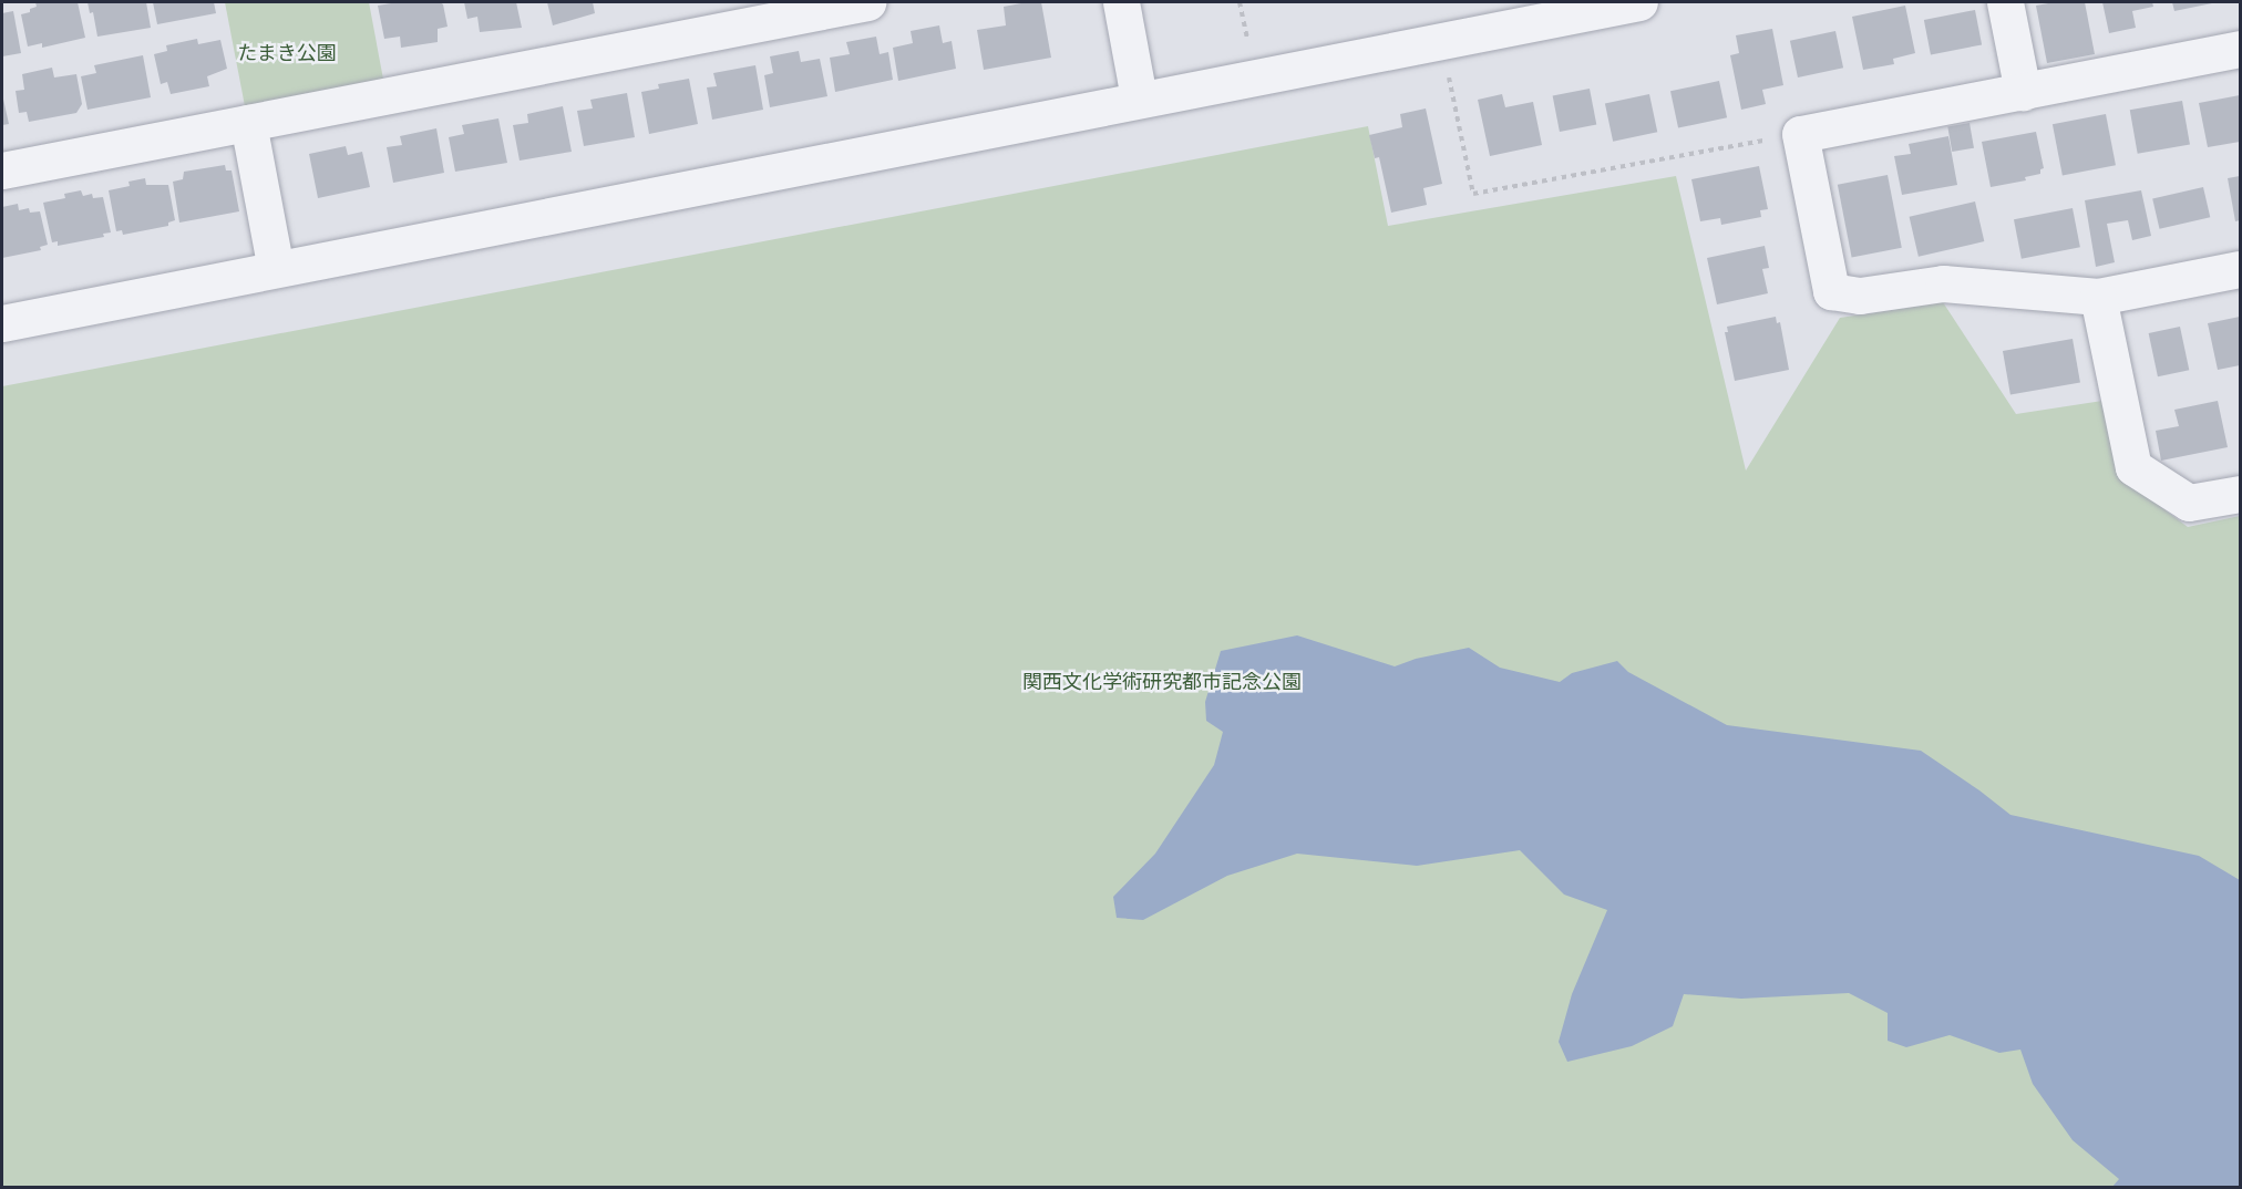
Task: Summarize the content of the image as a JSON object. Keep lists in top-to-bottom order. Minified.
{"parks":["たまき公園","関西文化学術研究都市記念公園"]}
